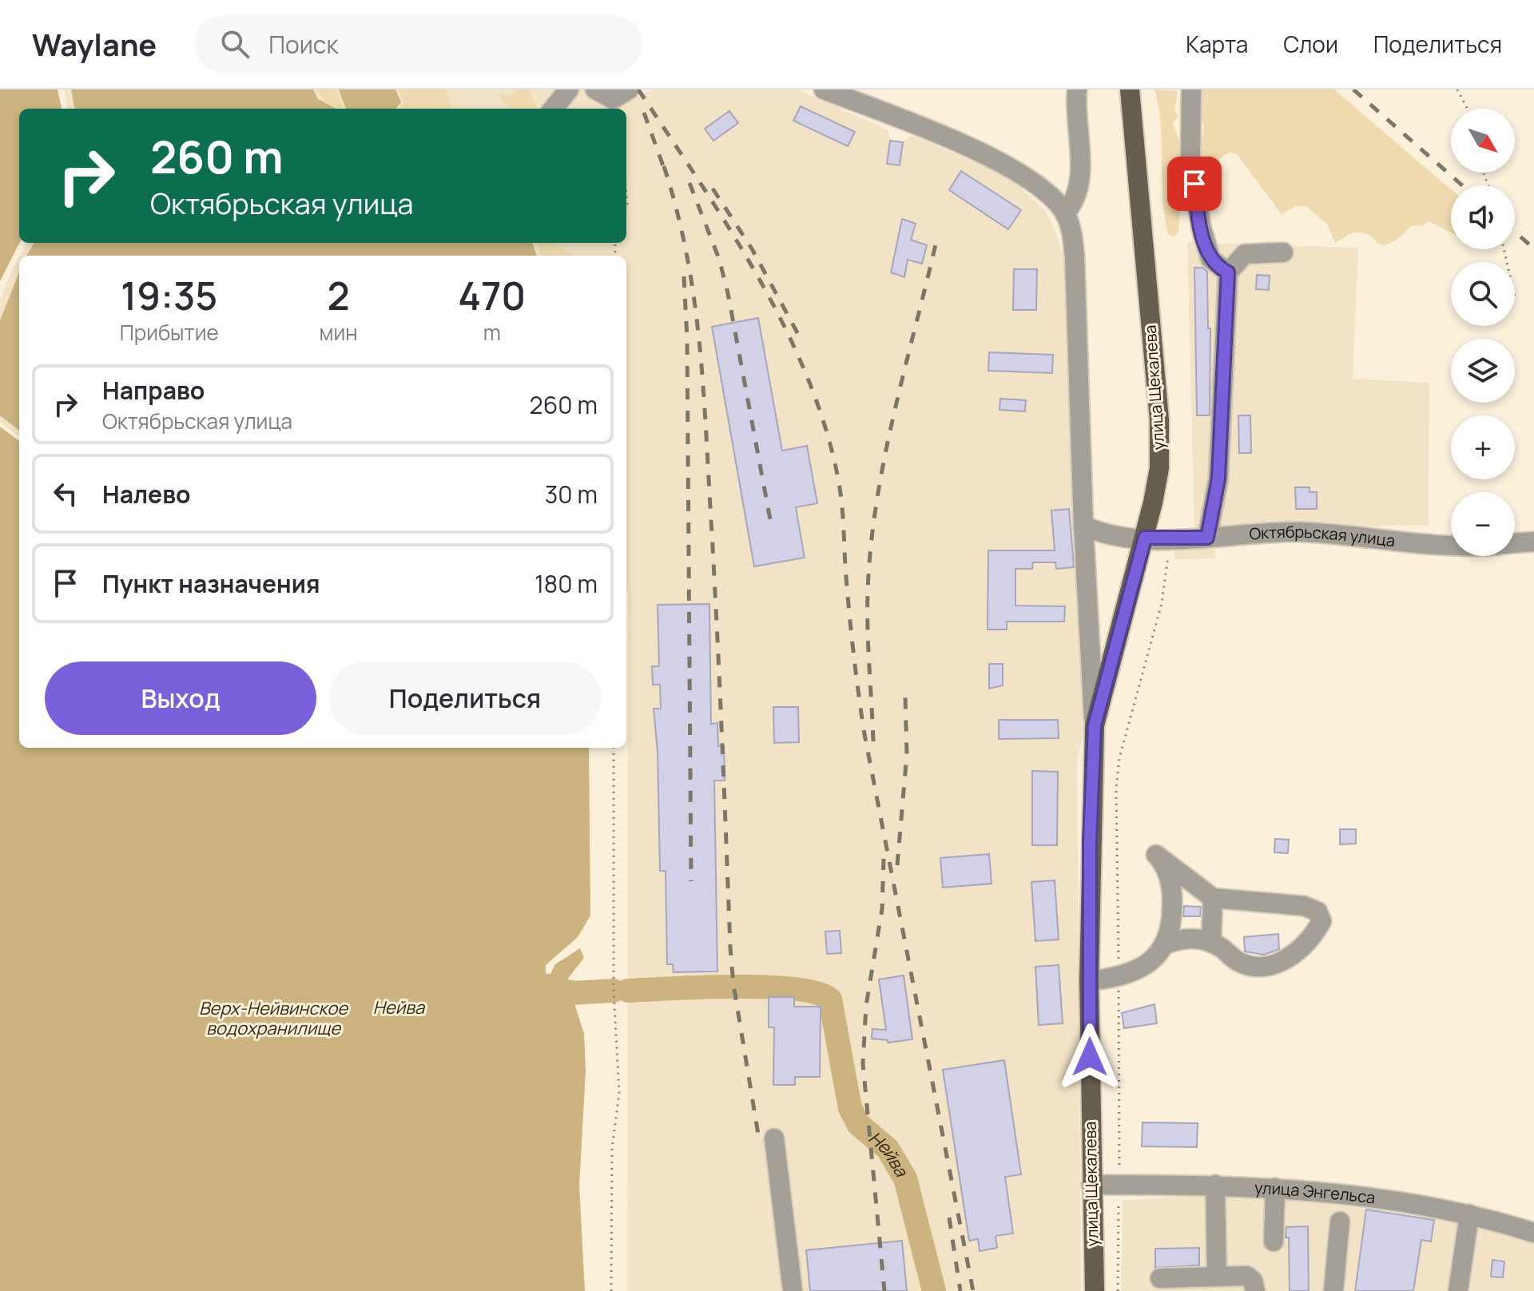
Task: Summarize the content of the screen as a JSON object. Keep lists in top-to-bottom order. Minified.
{"streets":{"main road":["улица Щекалева"],"street":["Октябрьская улица","улица Энгельса"]},"crossings":[["улица Щекалева","Октябрьская улица"],["улица Щекалева","улица Энгельса"]],"water":["Нейва","Верх-Нейвинское водохранилище"],"north":"bottom right","page":{"header":"Waylane","search":"Поиск","nav":["Карта","Слои","Поделиться"],"map_buttons":["+","−"],"turn":["260 m","Октябрьская улица"],"eta":["19:35","Прибытие","2","мин","470","m"],"list":[{"name":"Направо","note":"Октябрьская улица","value":"260 m"},{"name":"Налево","value":"30 m"},{"name":"Пункт назначения","value":"180 m"}],"buttons":["Выход","Поделиться"]}}
